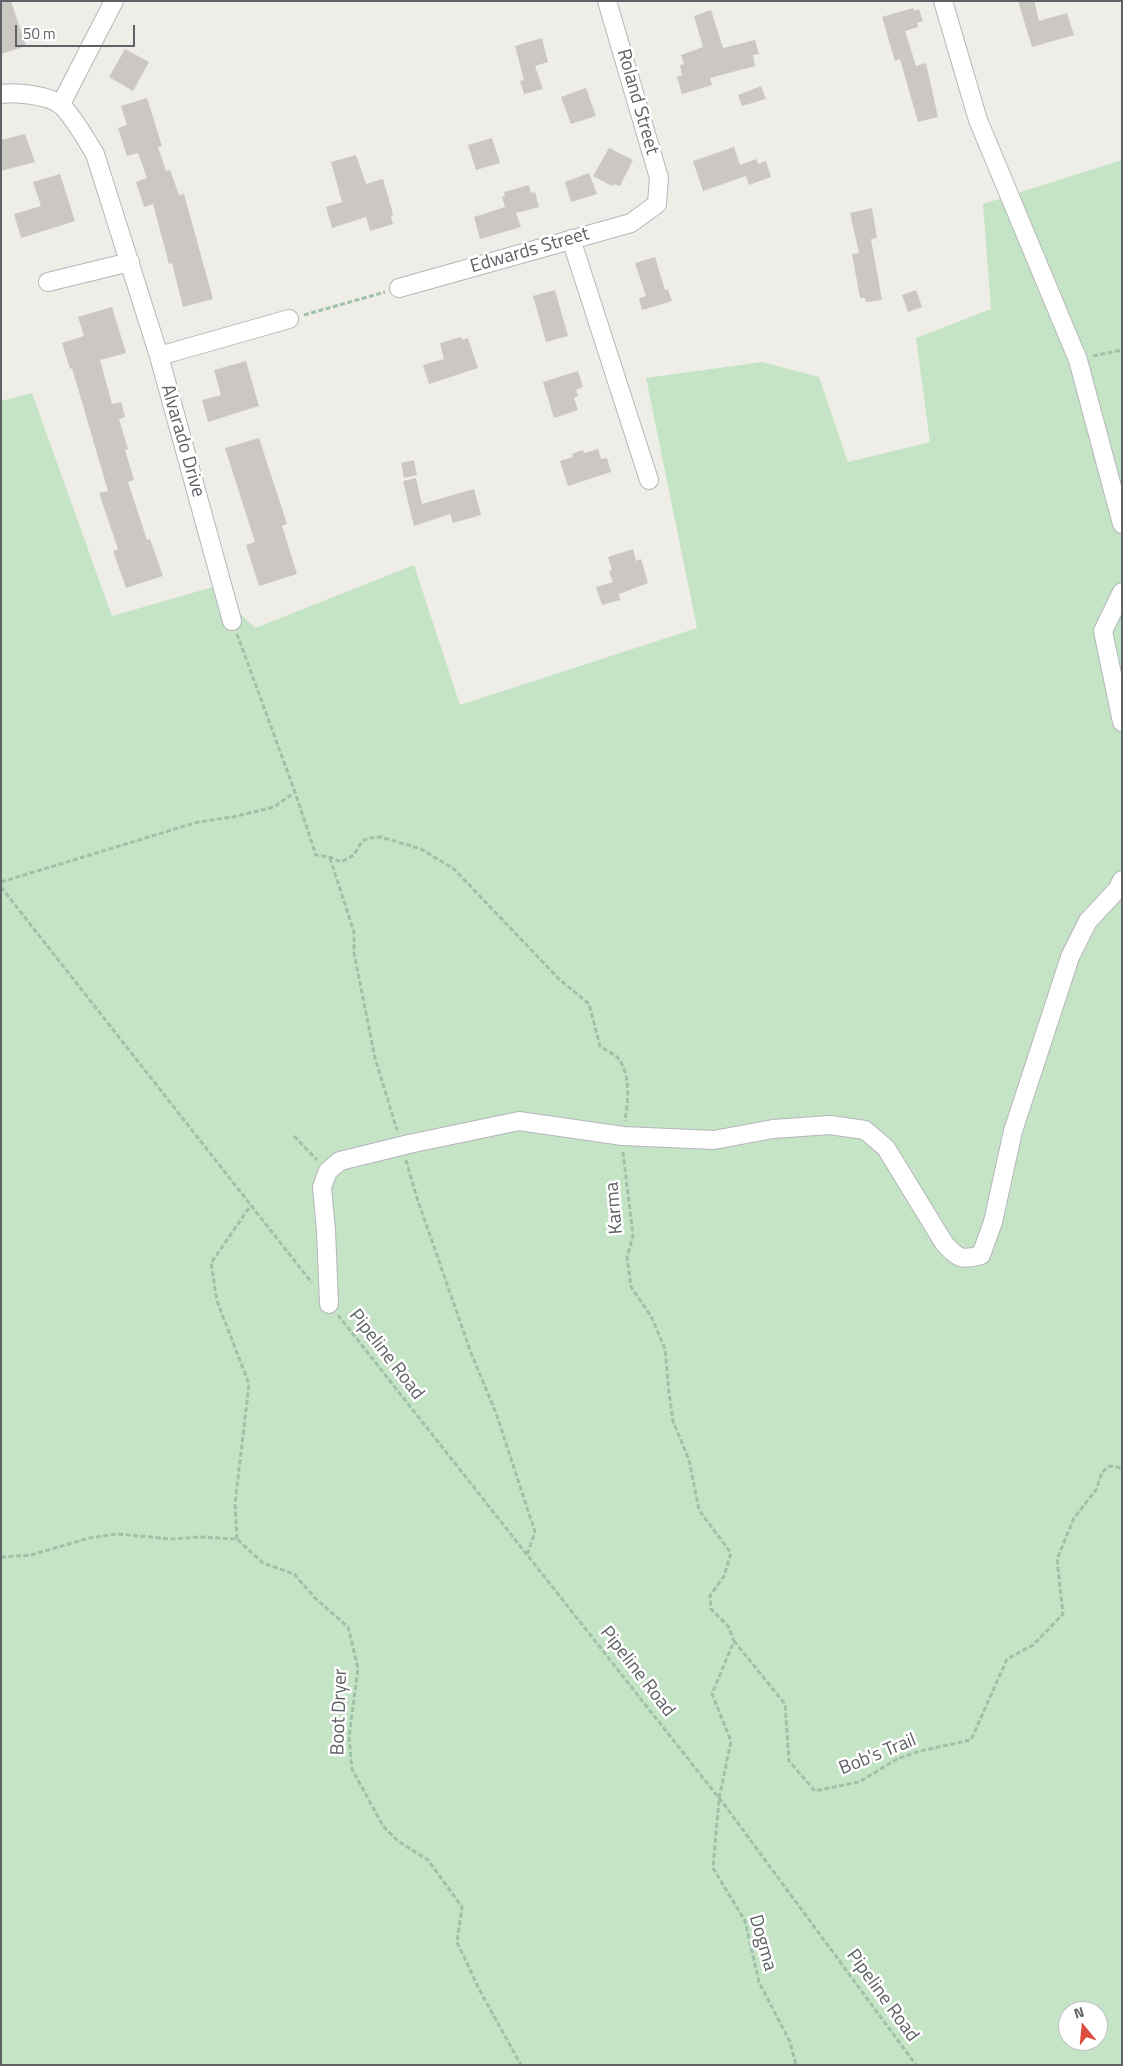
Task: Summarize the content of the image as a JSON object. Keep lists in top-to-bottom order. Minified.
{"streets":{"street":["Roland Street","Edwards Street","Alvarado Drive"],"path":["Karma","Pipeline Road","Boot Dryer","Bob's Trail","Dogma"]},"crossings":[["Roland Street","Edwards Street"],["Karma","Bob's Trail"],["Pipeline Road","Dogma"]],"scale_bar":"50 m","north":"top"}
